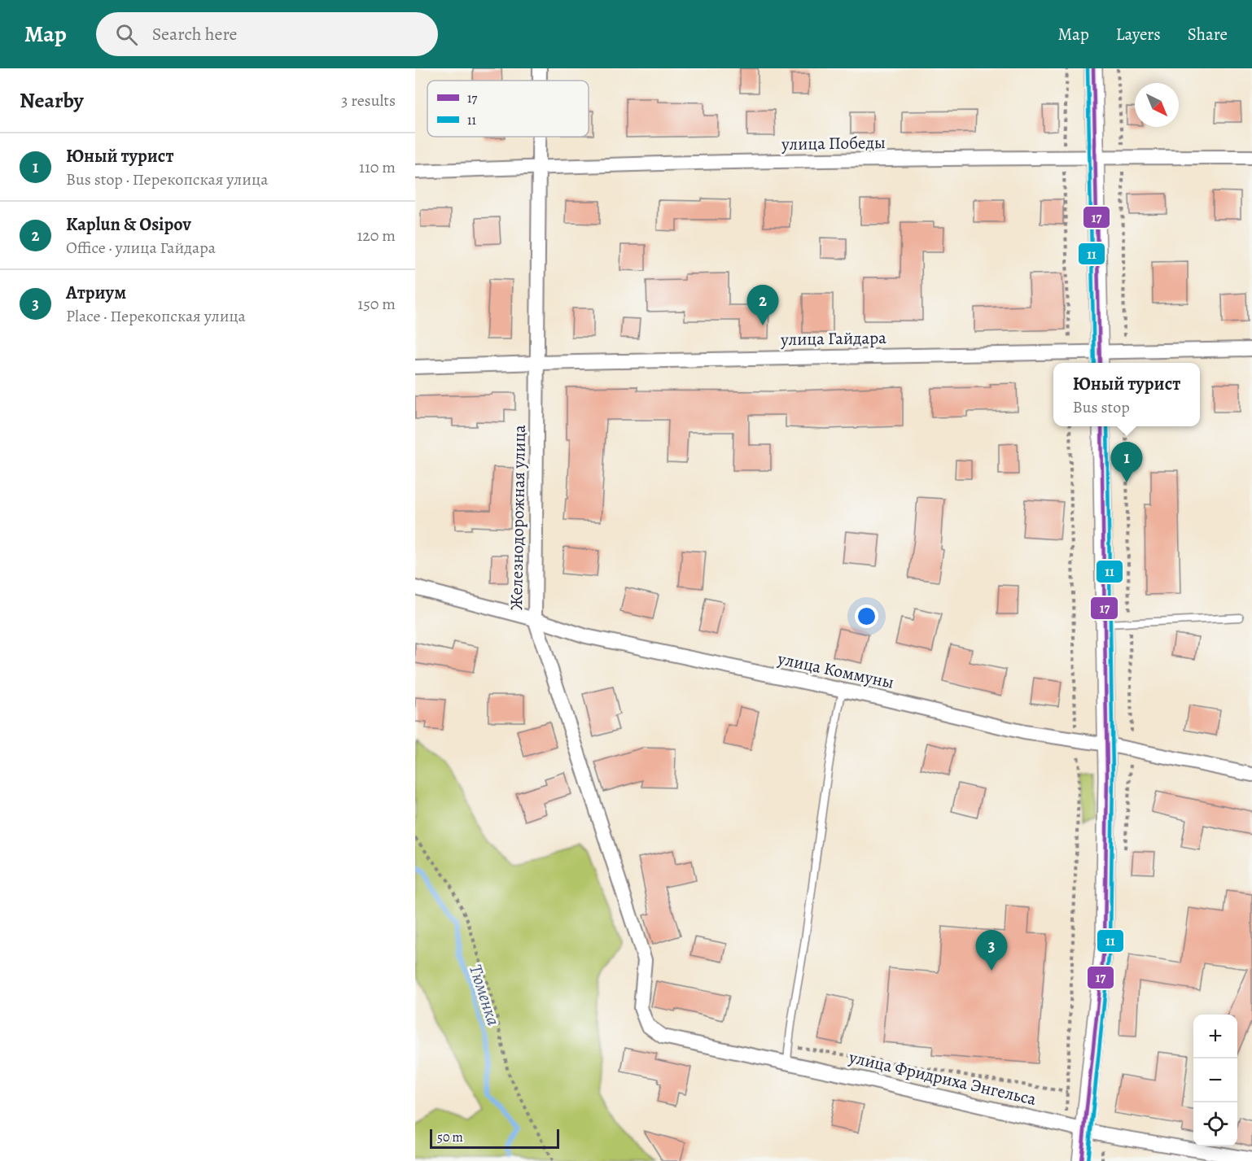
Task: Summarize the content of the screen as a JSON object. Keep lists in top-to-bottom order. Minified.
{"streets":{"street":["улица Победы","улица Гайдара","Железнодорожная улица","улица Коммуны","улица Фридриха Энгельса"]},"crossings":[["улица Победы","Железнодорожная улица"],["улица Гайдара","Железнодорожная улица"],["Железнодорожная улица","улица Коммуны"],["Железнодорожная улица","улица Фридриха Энгельса"]],"water":["Тюменка"],"lines":["transit line 17","transit line 11"],"legend":["17","11"],"scale_bar":"50 m","north":"bottom right","page":{"header":"Map","search":"Search here","nav":["Map","Layers","Share"],"heading":["Nearby","3 results"],"list":[{"mark":"1","name":"Юный турист","note":"Bus stop · Перекопская улица","value":"110 m"},{"mark":"2","name":"Kaplun & Osipov","note":"Office · улица Гайдара","value":"120 m"},{"mark":"3","name":"Атриум","note":"Place · Перекопская улица","value":"150 m"}],"pins":["2","1","3"],"popup":["Юный турист","Bus stop"],"map_buttons":["+","−"],"scale":"50 m"}}
